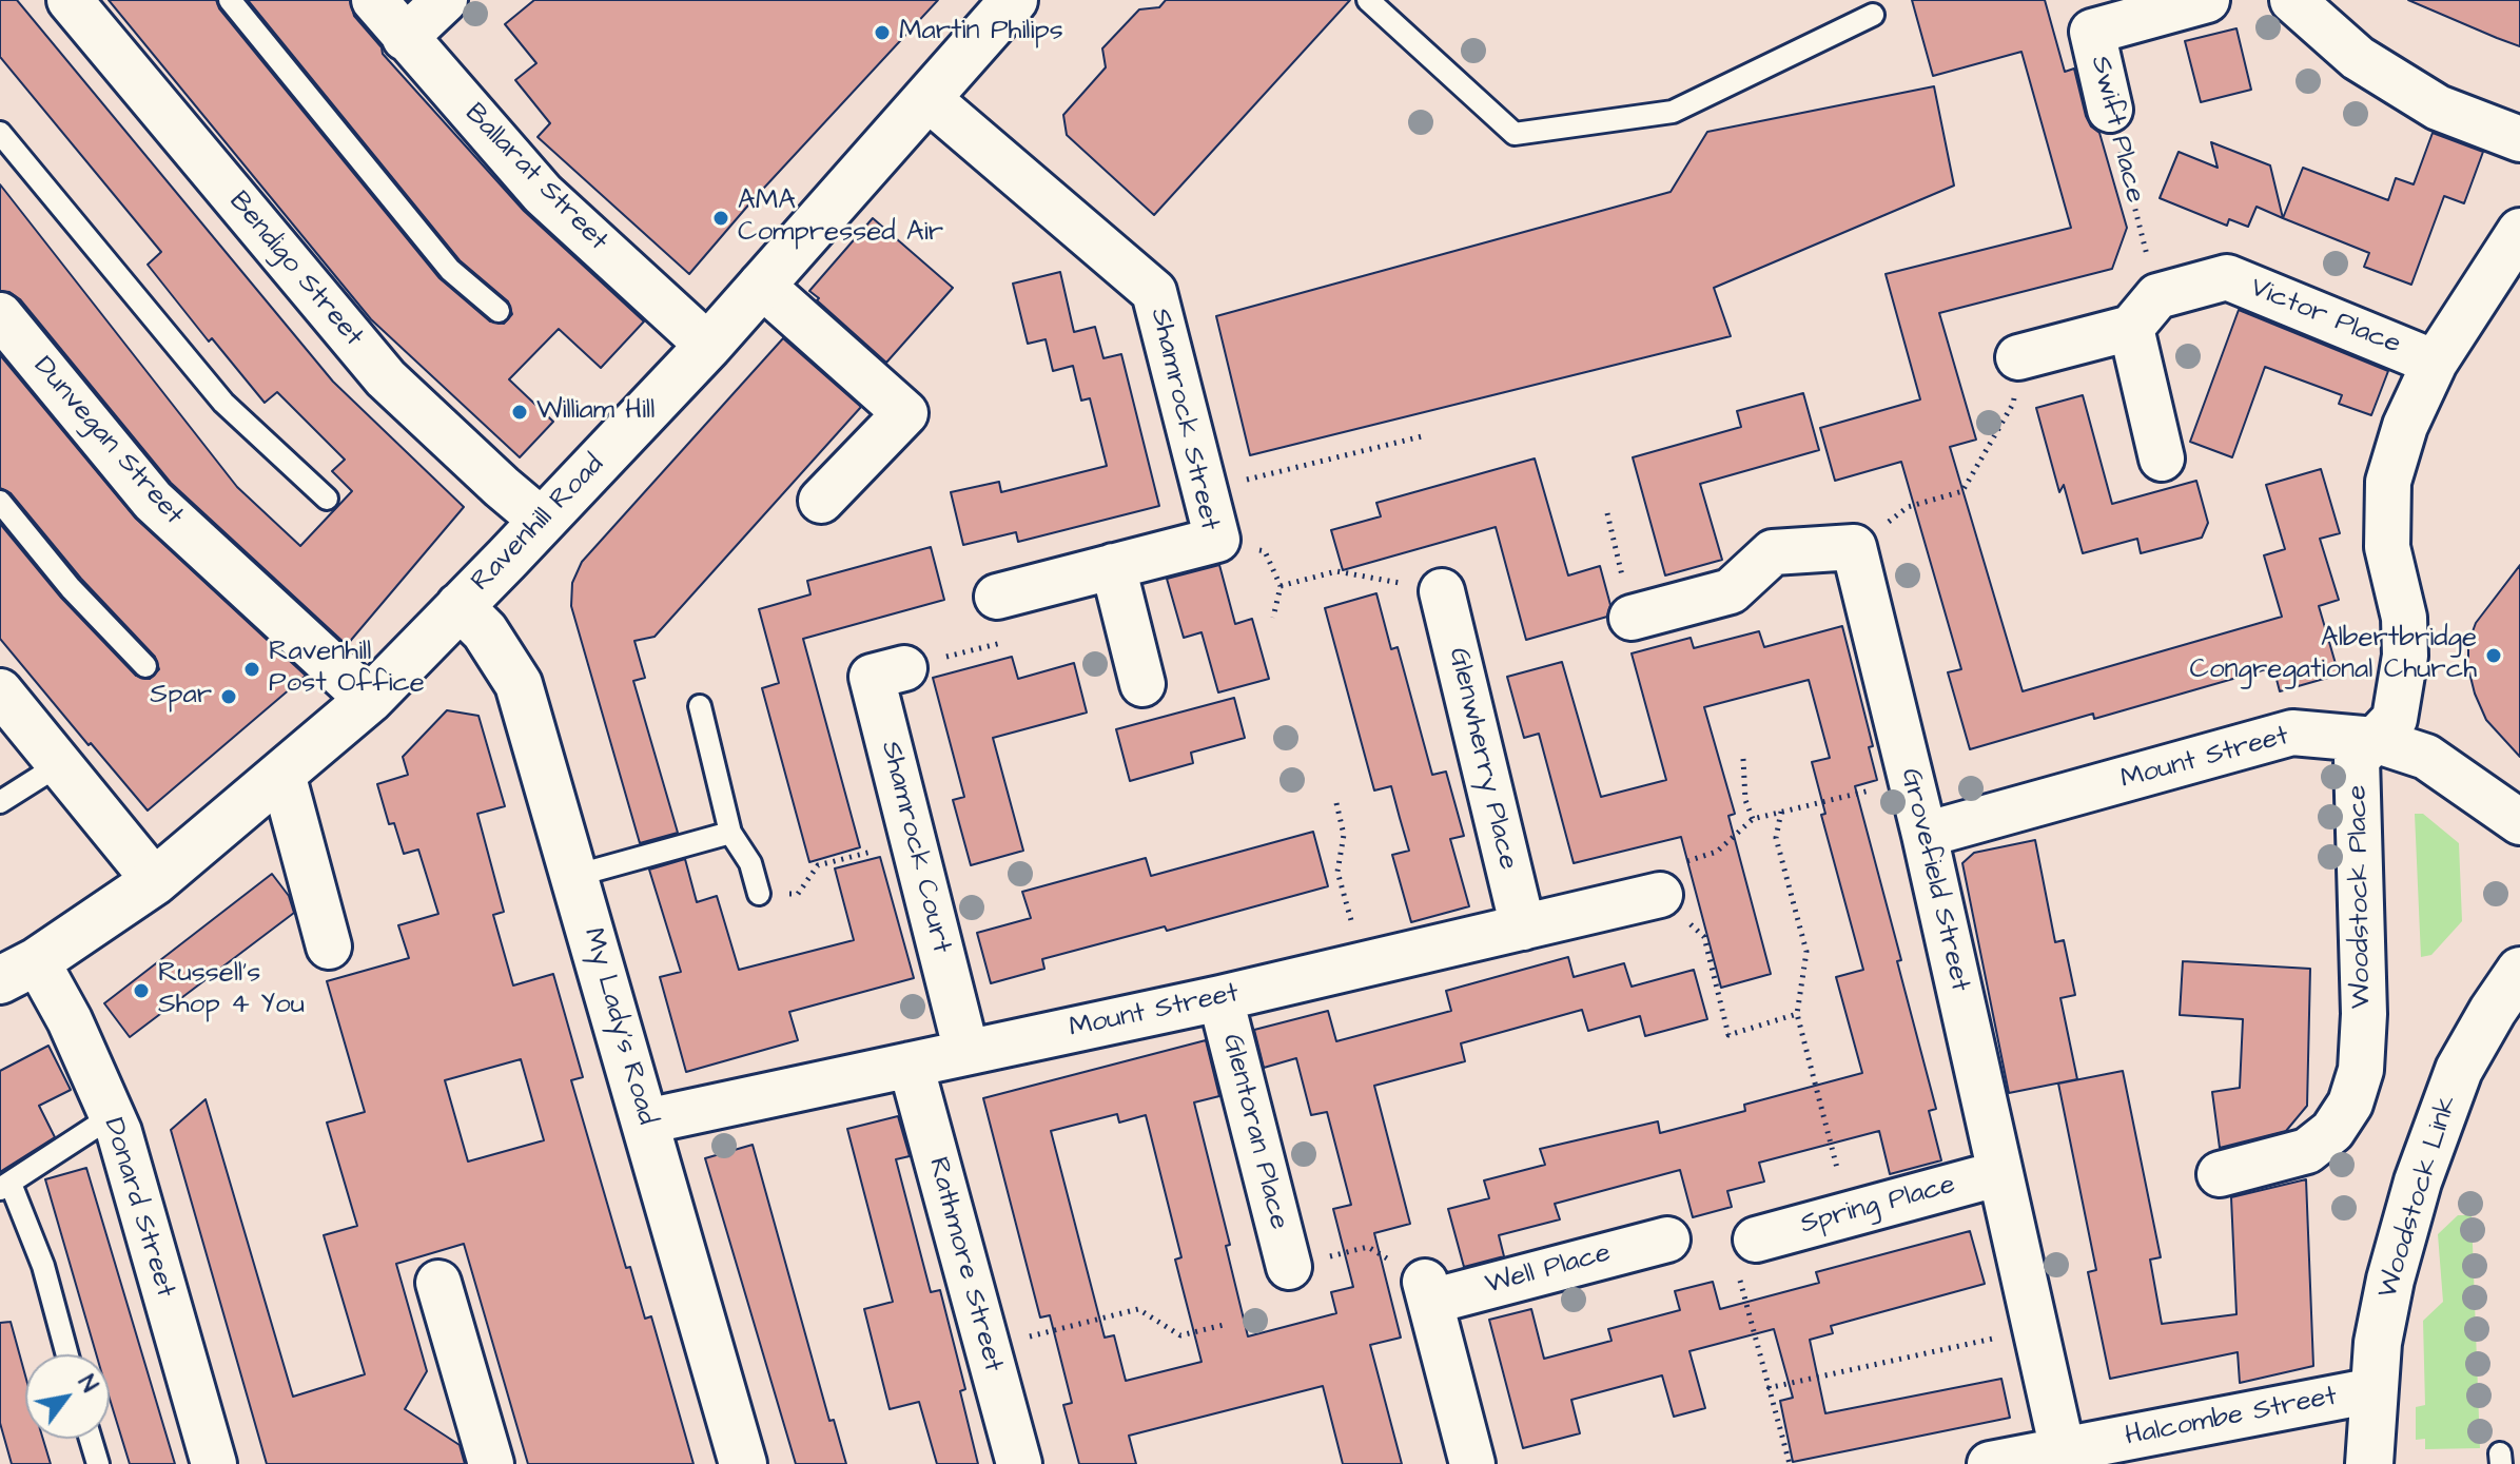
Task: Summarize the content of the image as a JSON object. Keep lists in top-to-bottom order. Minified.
{"streets":{"street":["Swift Place","Ballarat Street","Bendigo Street","Victor Place","Shamrock Street","Dunvegan Street","Ravenhill Road","Glenwherry Place","Mount Street","Shamrock Court","Grovefield Street","Woodstock Place","My Lady's Road","Glentoran Place","Woodstock Link","Spring Place","Donard Street","Rathmore Street","Well Place","Halcombe Street"]},"crossings":[["Swift Place","Victor Place"],["Ballarat Street","Ravenhill Road"],["Bendigo Street","Ravenhill Road"],["Victor Place","Woodstock Place"],["Shamrock Street","Ravenhill Road"],["Dunvegan Street","Ravenhill Road"],["Ravenhill Road","My Lady's Road"],["Ravenhill Road","Donard Street"],["Glenwherry Place","Mount Street"],["Mount Street","Shamrock Court"],["Mount Street","Grovefield Street"],["Mount Street","Woodstock Place"],["Mount Street","My Lady's Road"],["Mount Street","Glentoran Place"],["Mount Street","Rathmore Street"],["Grovefield Street","Spring Place"],["Grovefield Street","Halcombe Street"],["Woodstock Link","Halcombe Street"]],"places":["Martin Philips","AMA Compressed Air","William Hill","Albertbridge Congregational Church","Ravenhill Post Office","Spar","Russell's Shop 4 You"],"north":"top right"}
